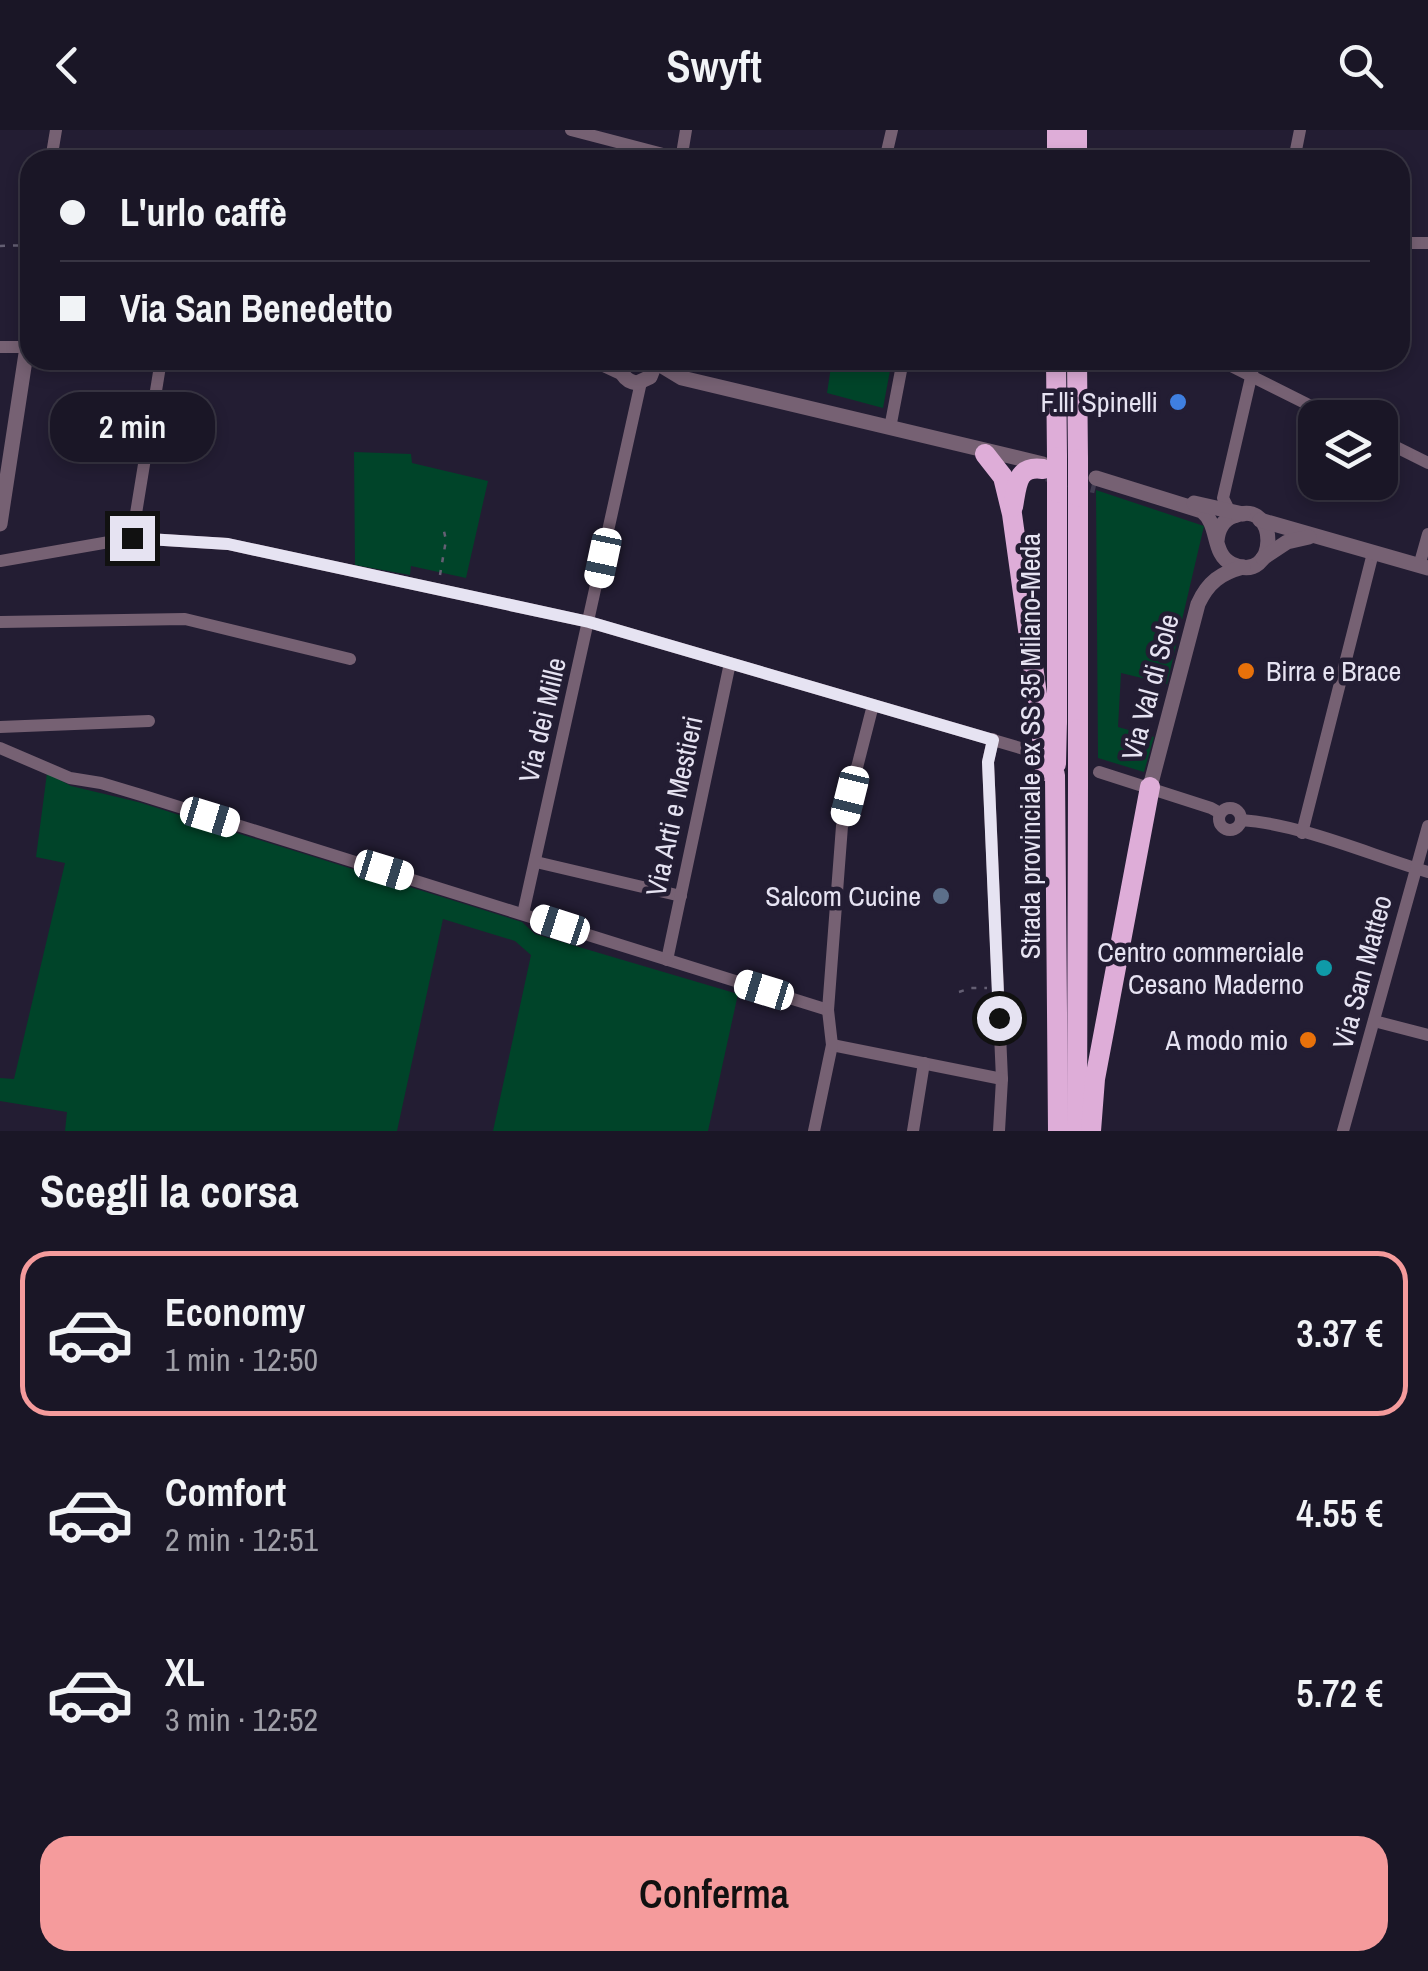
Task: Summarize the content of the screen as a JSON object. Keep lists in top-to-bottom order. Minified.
{"streets":{"highway":["Strada provinciale ex SS 35 Milano-Meda"],"street":["Via Val di Sole","Via dei Mille","Via Arti e Mestieri","Via San Matteo"]},"places":["F.lli Spinelli","Birra e Brace","Salcom Cucine","Centro commerciale Cesano Maderno","A modo mio"],"page":{"header":"Swyft","banner":["L'urlo caffè","Via San Benedetto"],"bubble":"2 min","heading":"Scegli la corsa","list":[{"name":"Economy","note":"1 min · 12:50","value":"3.37 €"},{"name":"Comfort","note":"2 min · 12:51","value":"4.55 €"},{"name":"XL","note":"3 min · 12:52","value":"5.72 €"}],"buttons":"Conferma"}}
